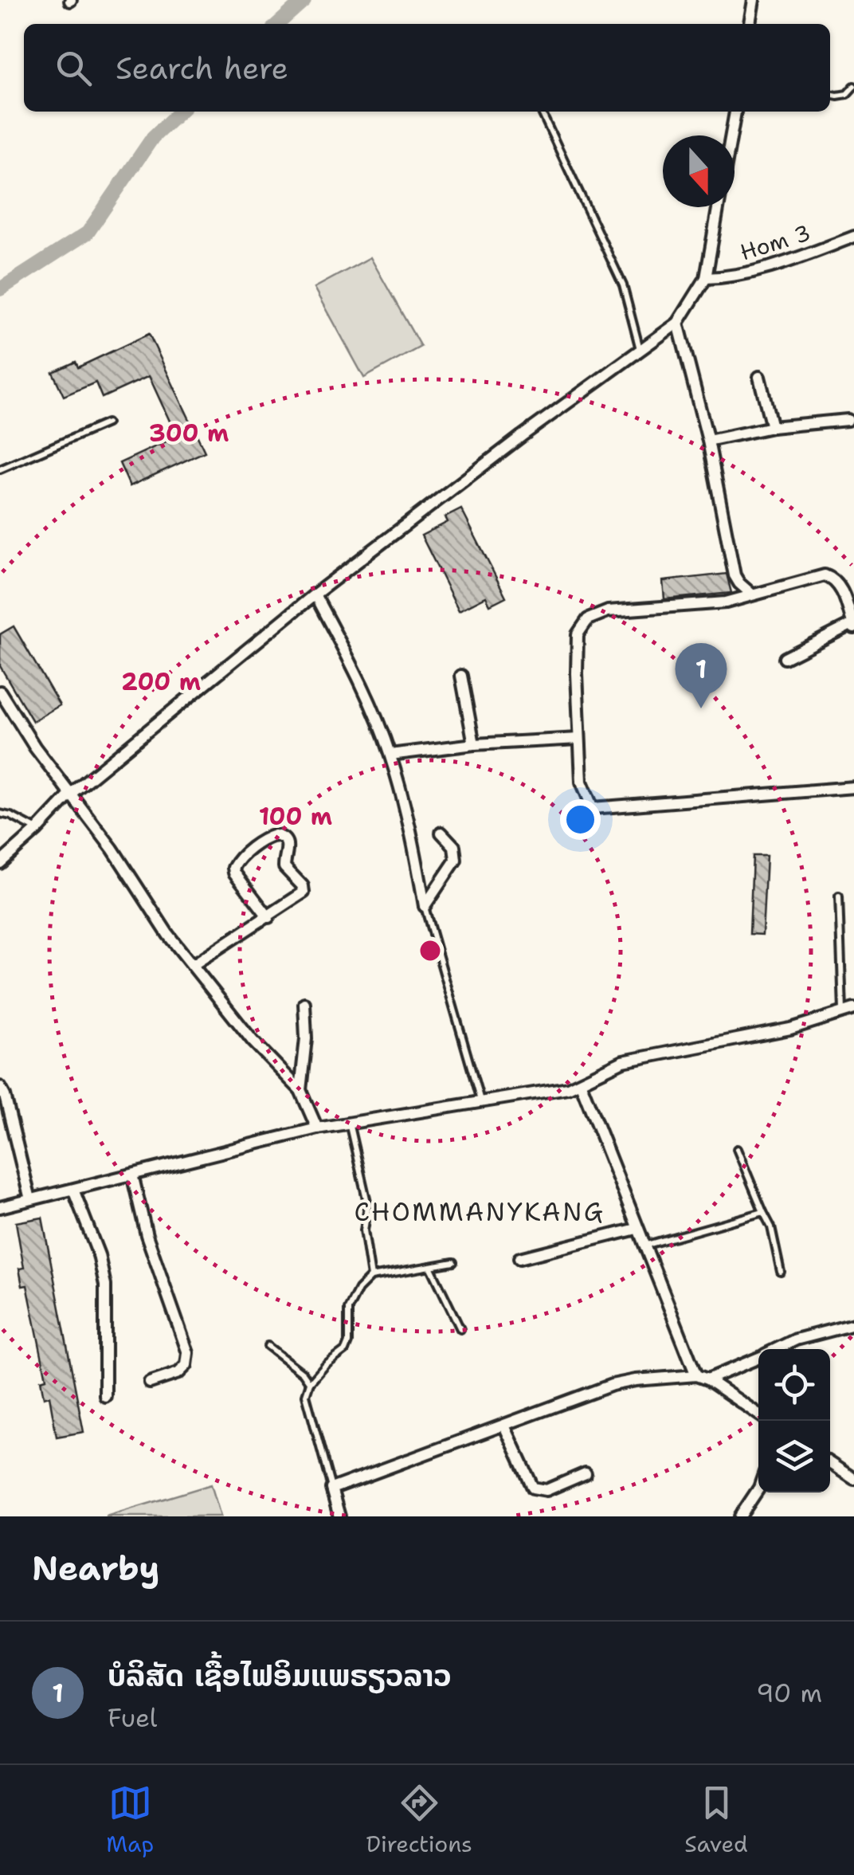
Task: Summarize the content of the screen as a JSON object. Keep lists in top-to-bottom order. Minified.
{"streets":{"street":["Hom 3"]},"districts":["CHOMMANYKANG"],"north":"bottom","page":{"search":"Search here","pins":"1","heading":"Nearby","list":[{"mark":"1","name":"ບໍລິສັດ ເຊື້ອໄຟອິມແພຣຽວລາວ","note":"Fuel","value":"90 m"}],"nav":["Map","Directions","Saved"]},"rings":["300 m","200 m","100 m"]}
